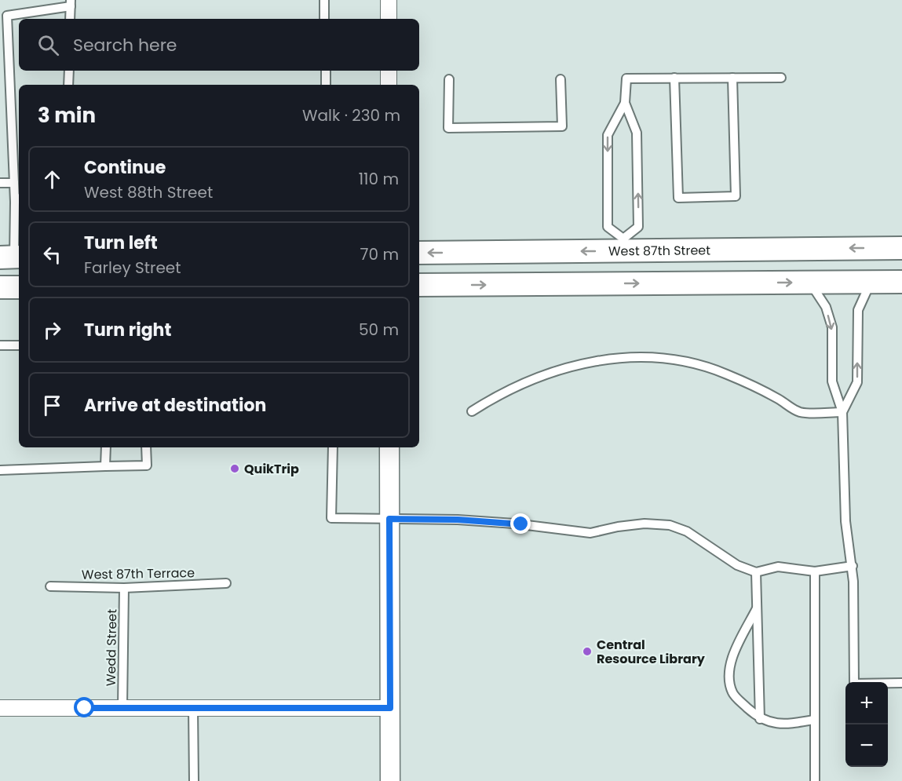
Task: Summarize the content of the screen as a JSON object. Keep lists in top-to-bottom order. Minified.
{"streets":{"main road":["West 87th Street"],"lane":["West 87th Terrace","Wedd Street"]},"crossings":[["West 87th Terrace","Wedd Street"]],"places":["QuikTrip","Central Resource Library"],"page":{"search":"Search here","heading":["3 min","Walk · 230 m"],"list":[["Continue","West 88th Street","110 m"],["Turn left","Farley Street","70 m"],["Turn right","50 m"],"Arrive at destination"],"map_buttons":["+","−"]}}
